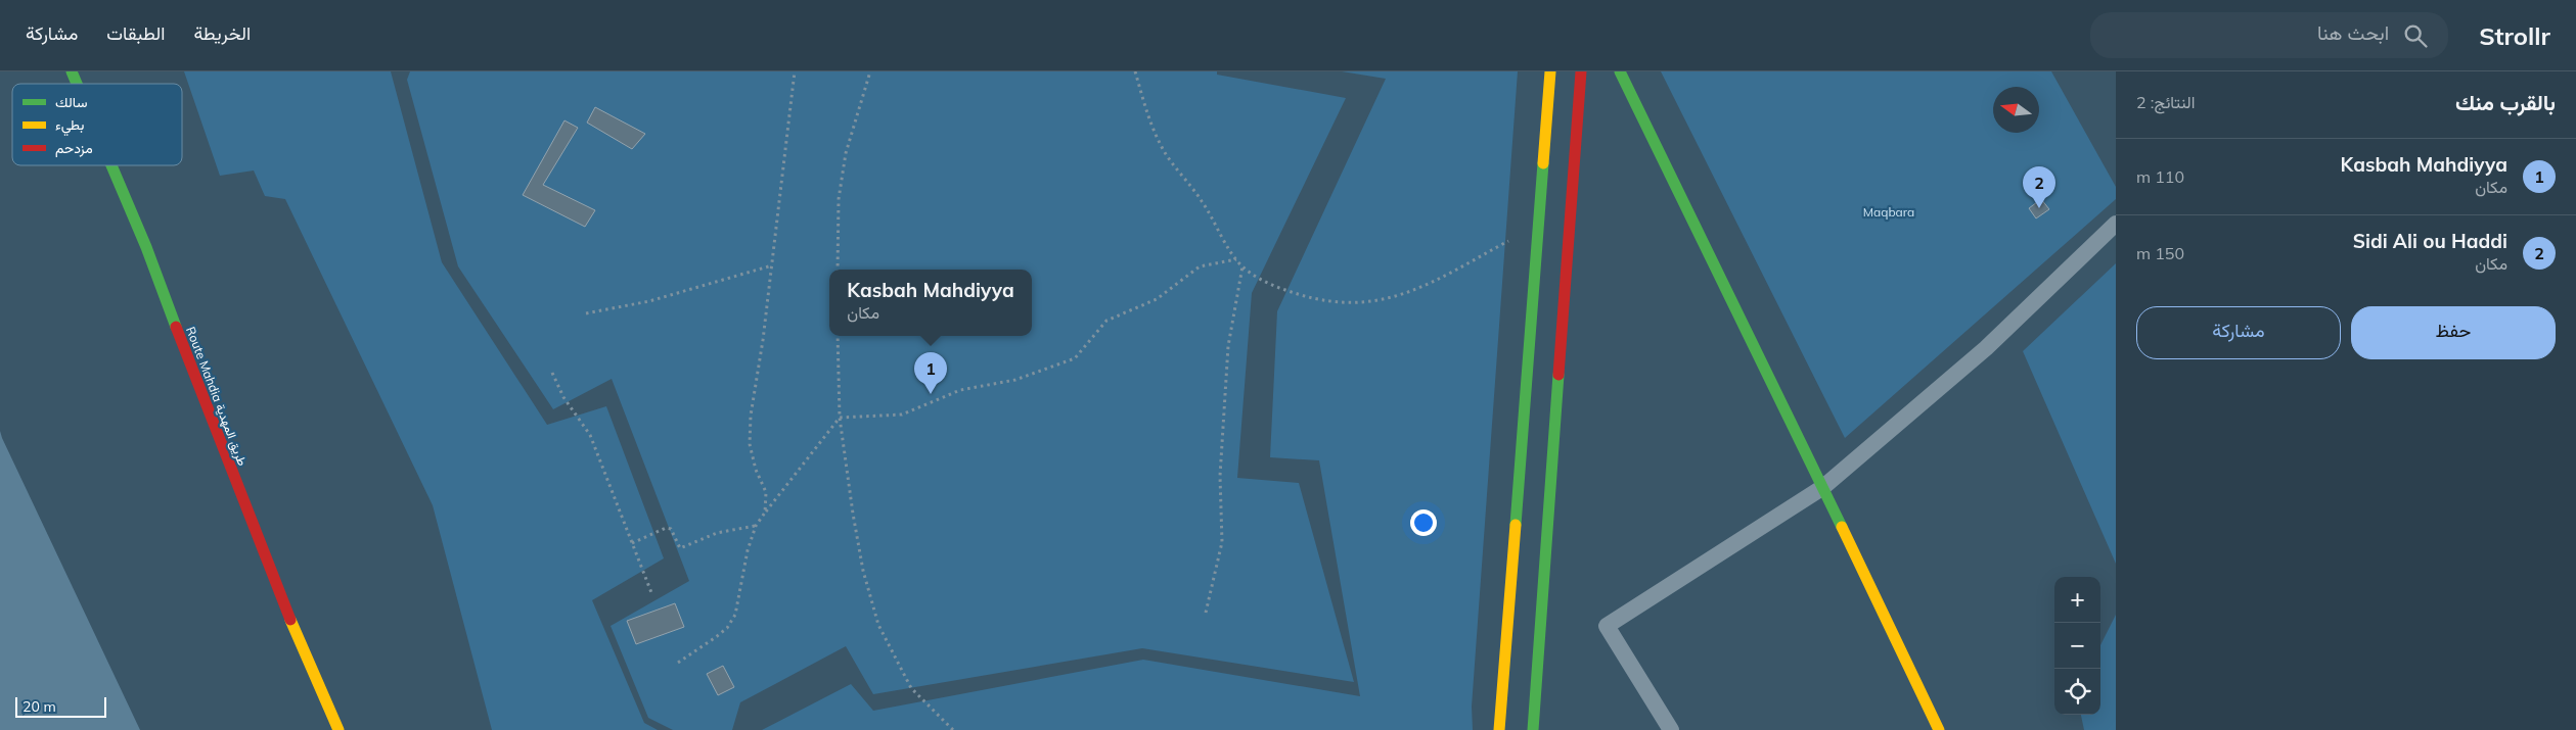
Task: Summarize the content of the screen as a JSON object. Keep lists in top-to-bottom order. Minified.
{"streets":{"street":["Route Mahdia طريق المهدية"]},"parks":["Maqbara"],"legend":["سالك","بطيء","مزدحم"],"scale_bar":"20 m","north":"left","page":{"header":"Strollr","search":"ابحث هنا","nav":["الخريطة","الطبقات","مشاركة"],"heading":["بالقرب منك","النتائج: 2"],"list":[{"mark":"1","name":"Kasbah Mahdiyya","note":"مكان","value":"110 m"},{"mark":"2","name":"Sidi Ali ou Haddi","note":"مكان","value":"150 m"}],"pins":["2","1"],"popup":["Kasbah Mahdiyya","مكان"],"buttons":["حفظ","مشاركة"],"map_buttons":["+","−"],"scale":"20 m"}}
